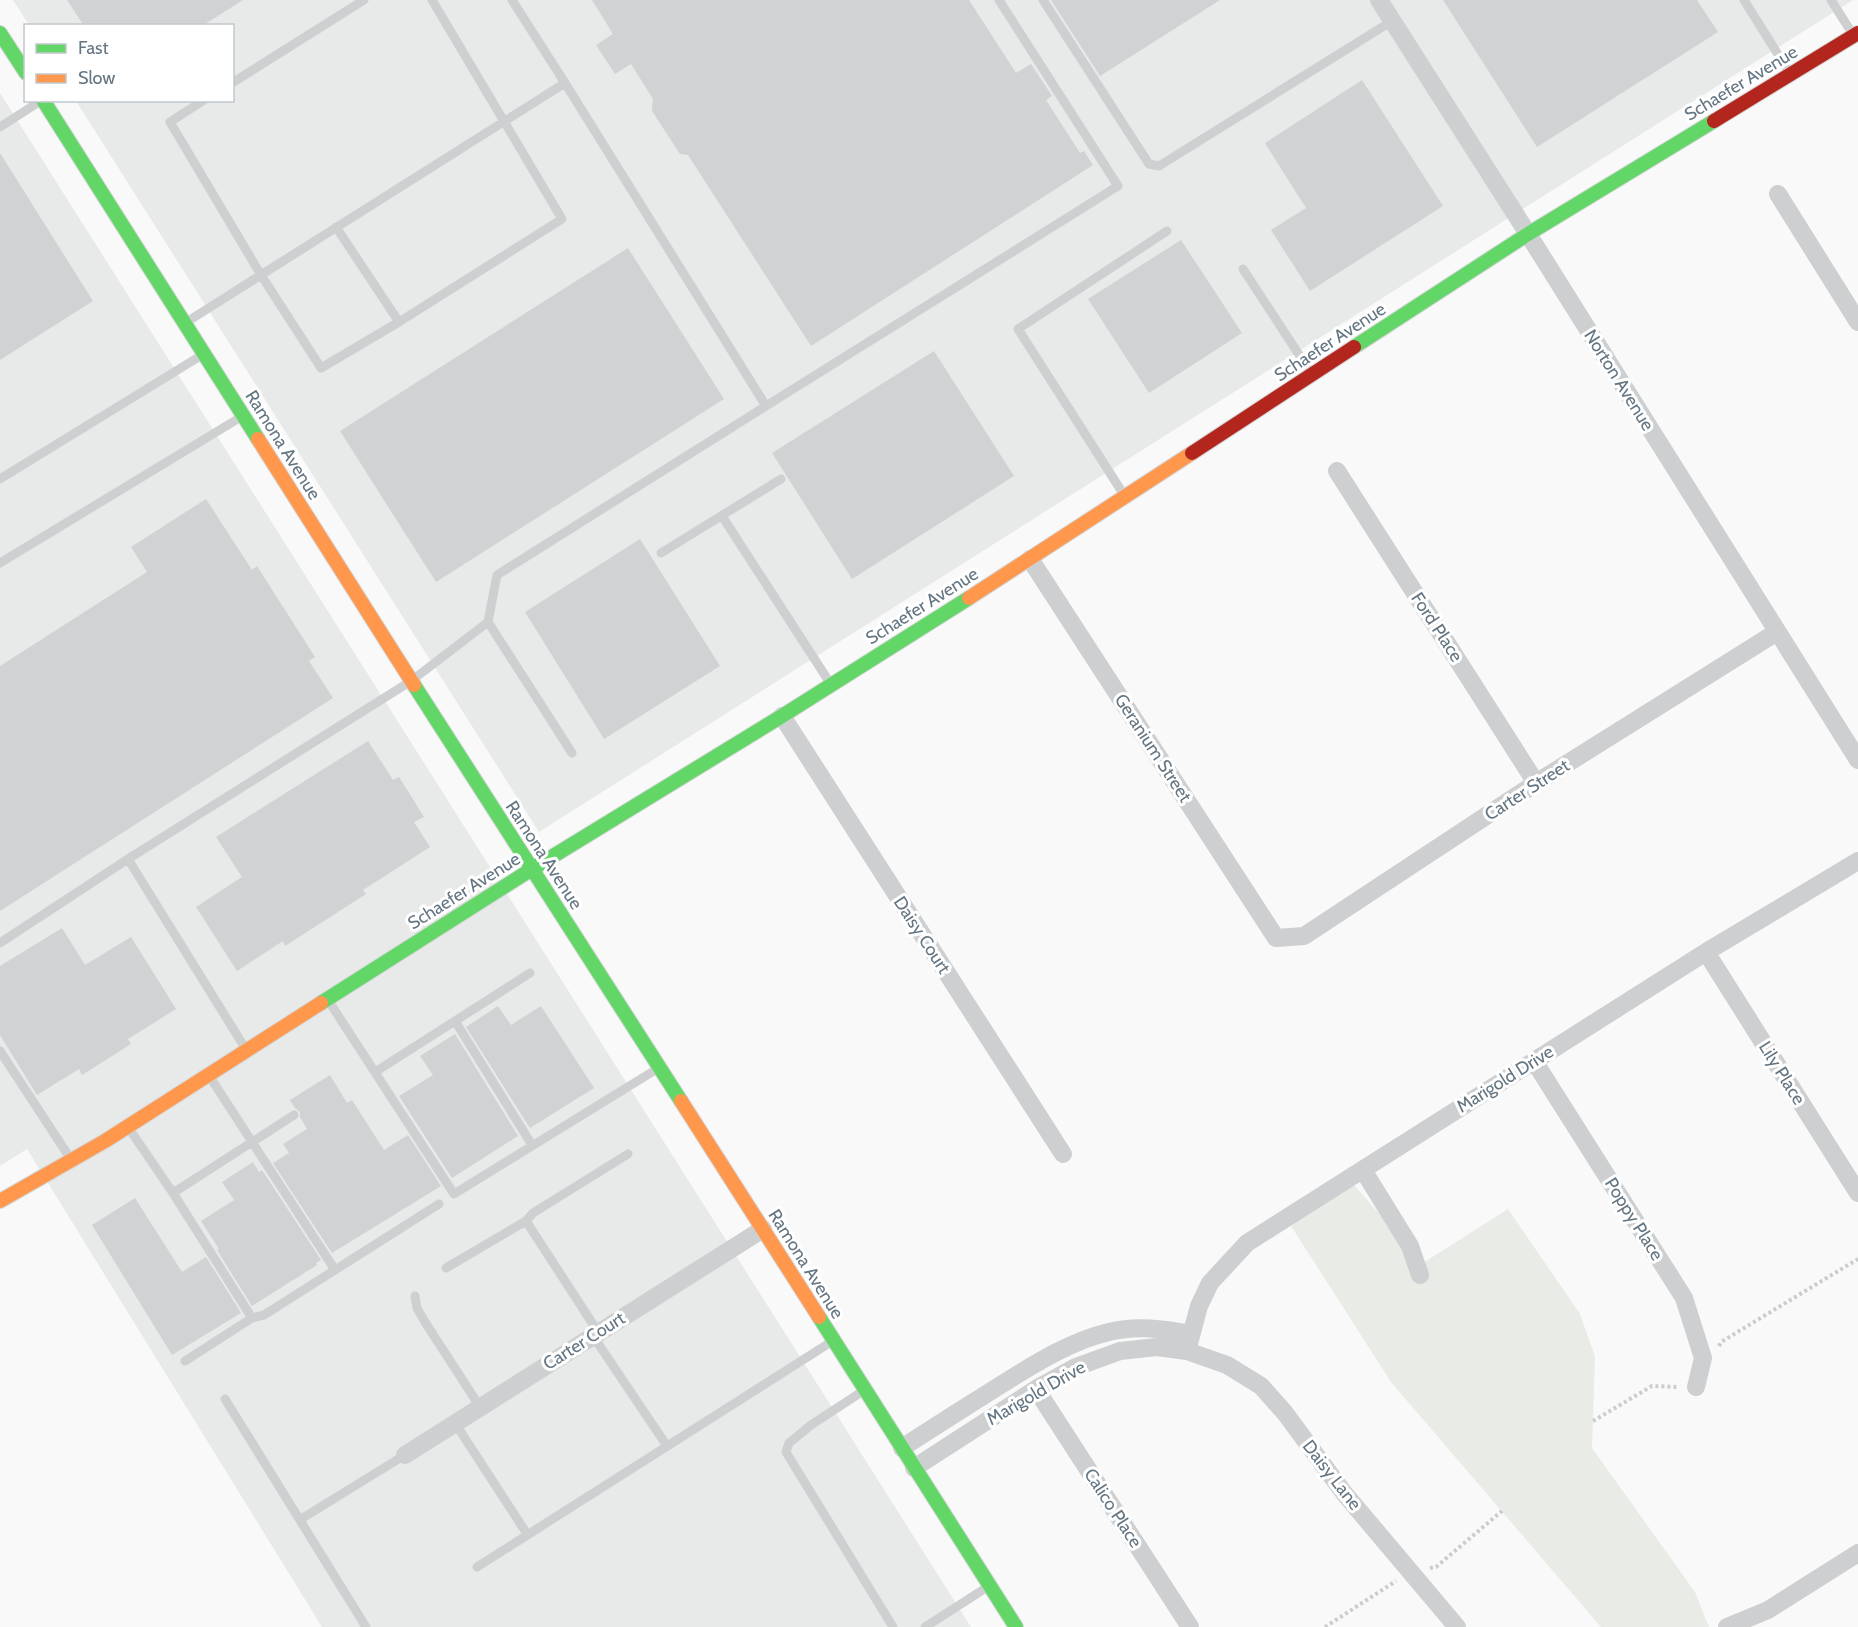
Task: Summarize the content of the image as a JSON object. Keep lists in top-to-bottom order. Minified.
{"streets":{"street":["Schaefer Avenue","Norton Avenue","Ramona Avenue","Ford Place","Geranium Street","Carter Street","Daisy Court","Lily Place","Marigold Drive","Poppy Place","Carter Court","Daisy Lane","Calico Place"]},"crossings":[["Schaefer Avenue","Norton Avenue"],["Schaefer Avenue","Ramona Avenue"],["Schaefer Avenue","Geranium Street"],["Schaefer Avenue","Daisy Court"],["Norton Avenue","Carter Street"],["Ramona Avenue","Marigold Drive"],["Ramona Avenue","Carter Court"],["Ford Place","Carter Street"],["Geranium Street","Carter Street"],["Lily Place","Marigold Drive"],["Marigold Drive","Poppy Place"],["Marigold Drive","Daisy Lane"],["Marigold Drive","Calico Place"]],"legend":["Fast","Slow"]}
